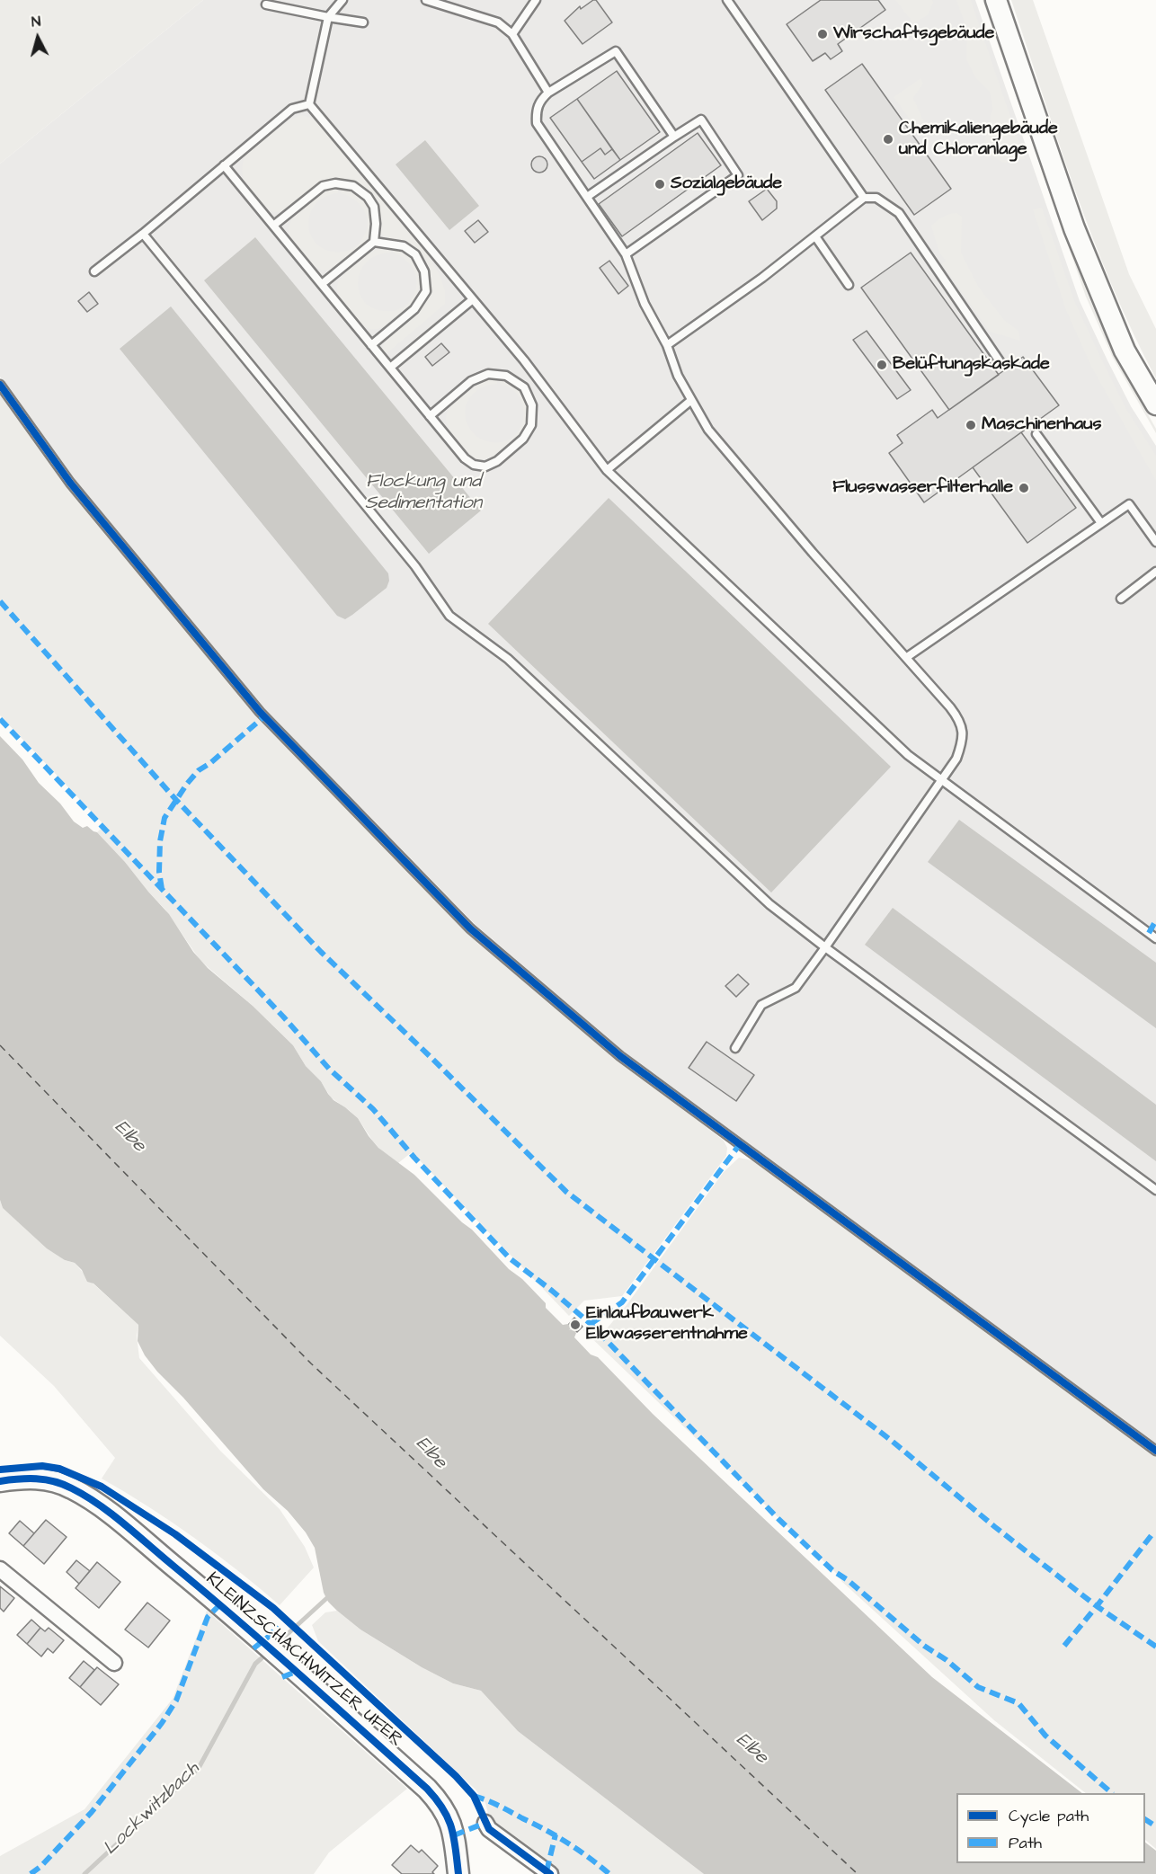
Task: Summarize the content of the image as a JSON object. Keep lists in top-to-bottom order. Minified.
{"streets":{"street":["KLEINZSCHACHWITZER UFER"]},"water":["Flockung und Sedimentation","Elbe","Lockwitzbach"],"places":["Wirschaftsgebäude","Chemikaliengebäude und Chloranlage","Sozialgebäude","Belüftungskaskade","Maschinenhaus","Flusswasserfilterhalle","Einlaufbauwerk Elbwasserentnahme"],"legend":["Cycle path","Path"],"north":"top"}
